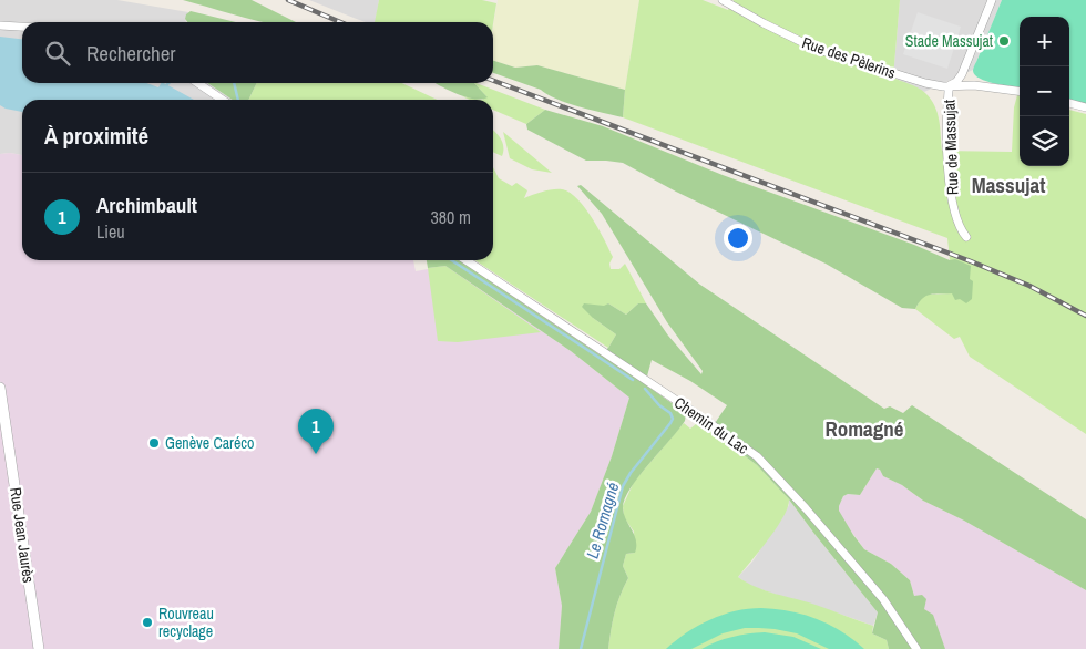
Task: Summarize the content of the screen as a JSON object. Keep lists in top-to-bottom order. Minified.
{"streets":{"street":["Rue des Pèlerins","Rue de Massujat","Chemin du Lac","Rue Jean Jaurès"]},"crossings":[["Rue des Pèlerins","Rue de Massujat"]],"districts":["Massujat","Romagné"],"water":["Le Romagné"],"places":["Stade Massujat","Genève Caréco","Rouvreau recyclage"],"page":{"map_buttons":["+","−"],"search":"Rechercher","heading":"À proximité","list":[{"mark":"1","name":"Archimbault","note":"Lieu","value":"380 m"}],"pins":"1"}}
